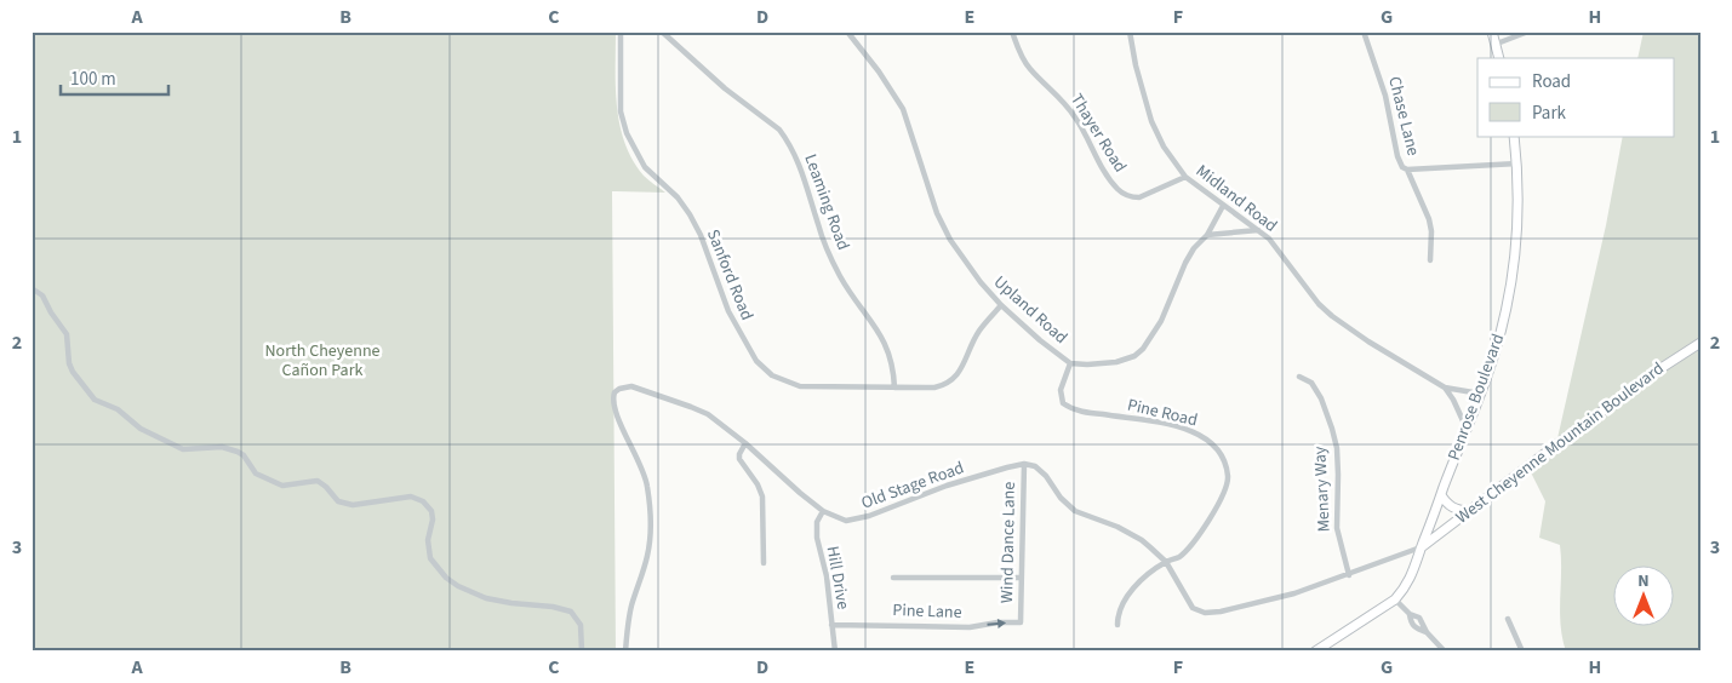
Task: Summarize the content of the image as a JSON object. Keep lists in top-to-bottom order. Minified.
{"streets":{"street":["Chase Lane","Thayer Road","Midland Road","Leaming Road","Sanford Road","Upland Road","Penrose Boulevard","Pine Road","West Cheyenne Mountain Boulevard","Old Stage Road","Menary Way","Wind Dance Lane","Hill Drive","Pine Lane"]},"crossings":[["Chase Lane","Penrose Boulevard"],["Thayer Road","Midland Road"],["Midland Road","Upland Road"],["Midland Road","Penrose Boulevard"],["Leaming Road","Sanford Road"],["Sanford Road","Upland Road"],["Upland Road","Pine Road"],["Penrose Boulevard","West Cheyenne Mountain Boulevard"],["Old Stage Road","Wind Dance Lane"],["Old Stage Road","Hill Drive"],["Wind Dance Lane","Pine Lane"],["Hill Drive","Pine Lane"]],"parks":["North Cheyenne Cañon Park"],"legend":["Road","Park"],"scale_bar":"100 m","north":"top","grid":{"columns":["A","B","C","D","E","F","G","H"],"rows":["1","2","3"]}}
